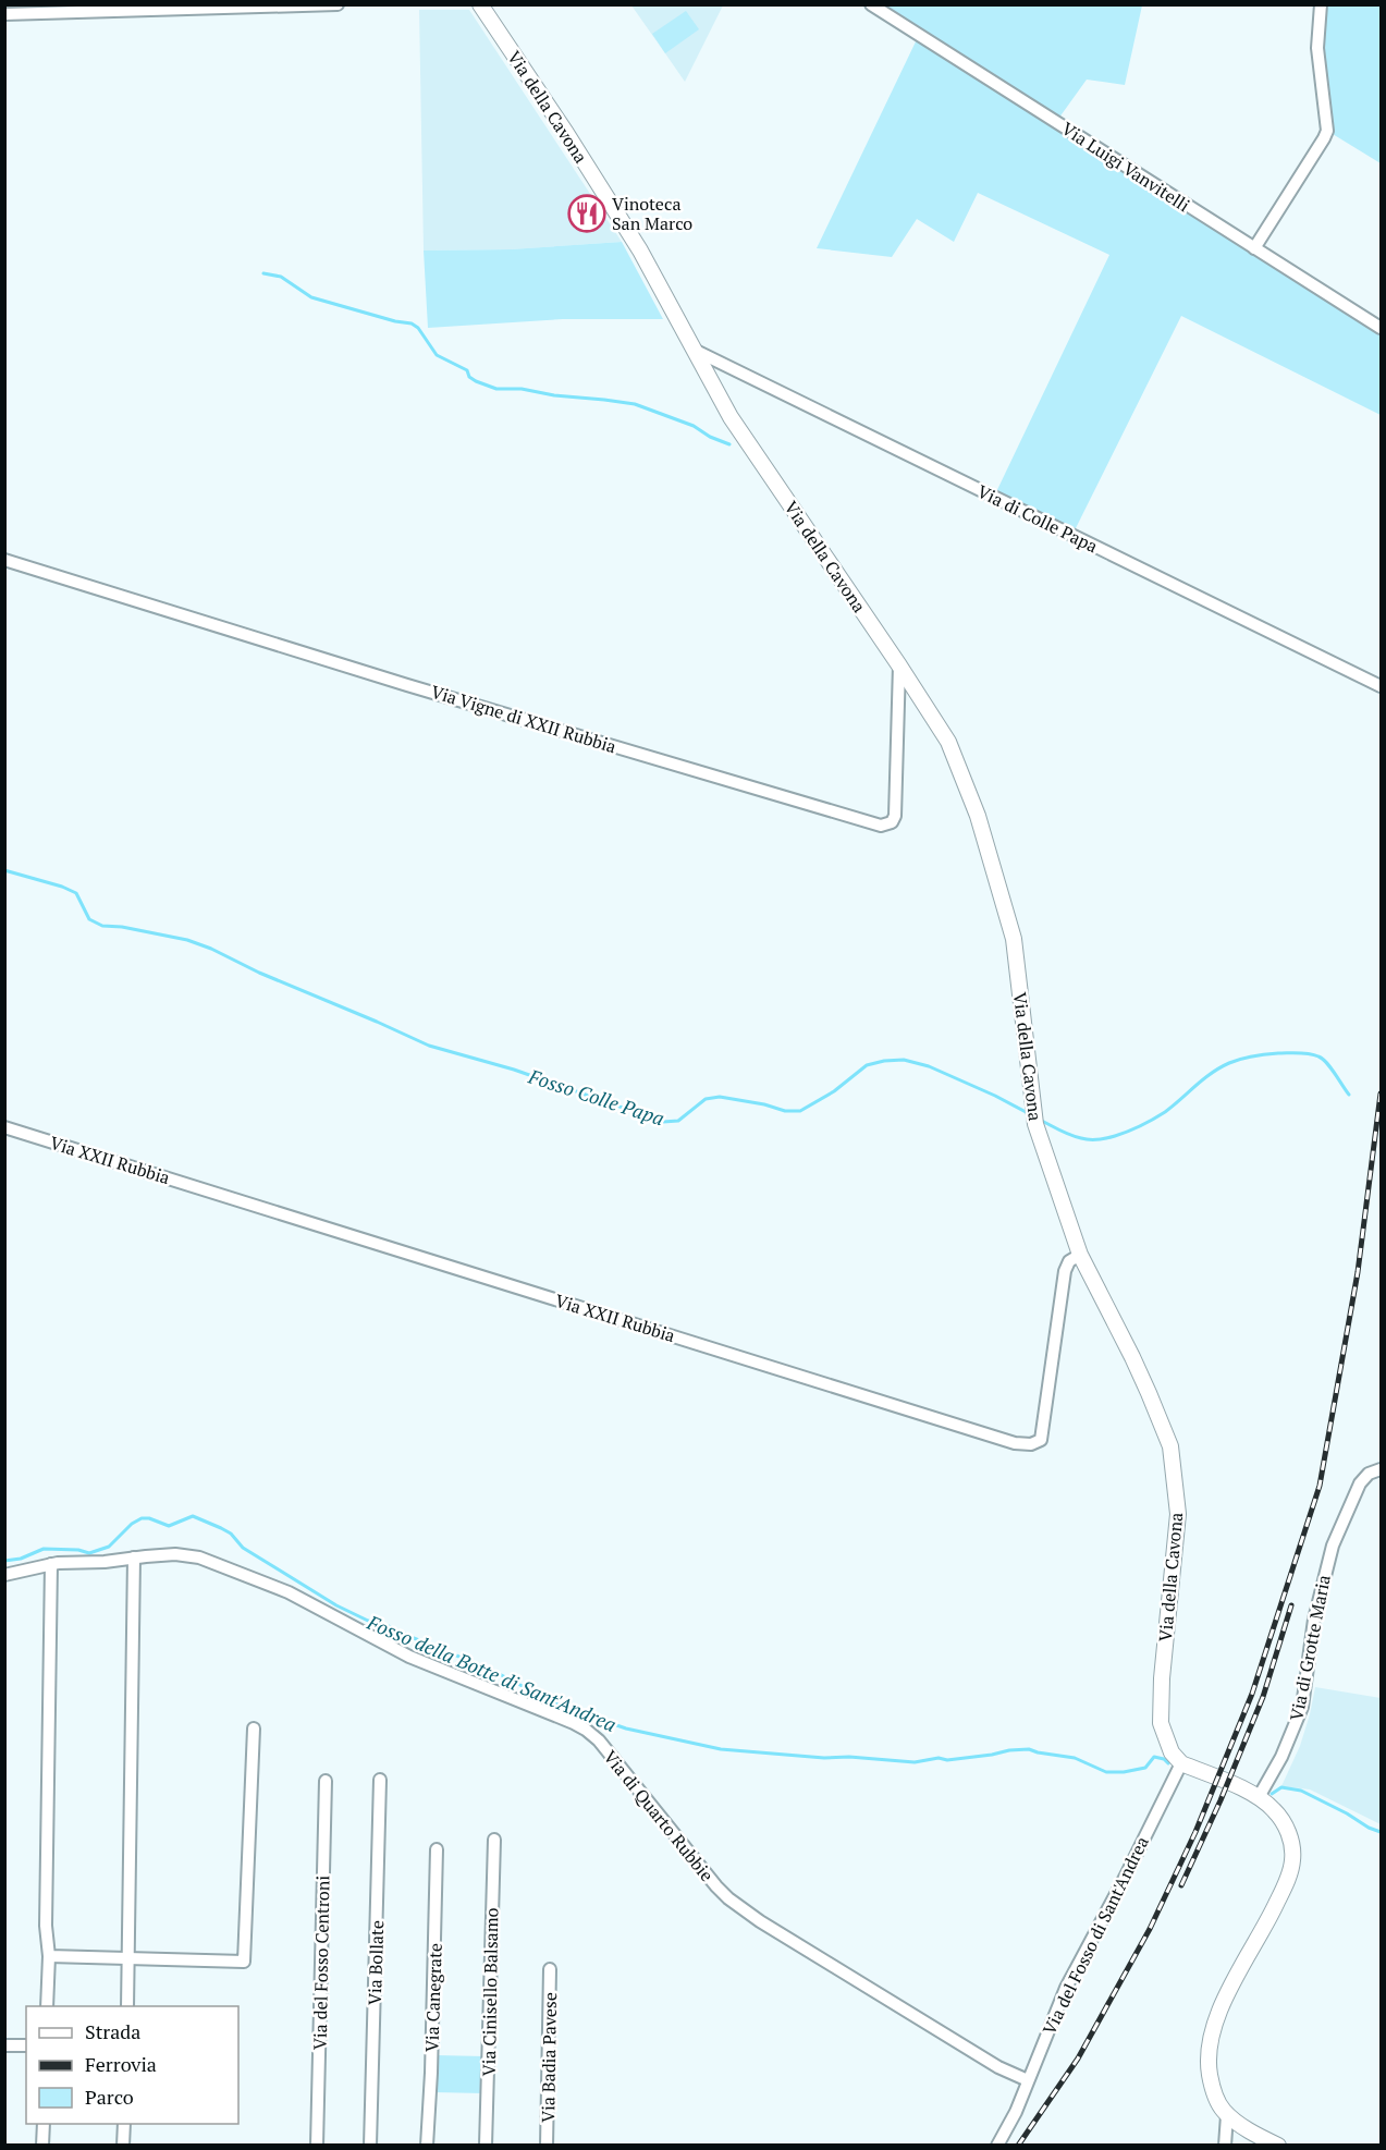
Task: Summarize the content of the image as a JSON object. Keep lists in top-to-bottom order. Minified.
{"streets":{"main road":["Via della Cavona"],"street":["Via Luigi Vanvitelli","Via di Colle Papa","Via Vigne di XXII Rubbia","Via XXII Rubbia","Via di Grotte Maria","Via di Quarto Rubbie","Via del Fosso di Sant'Andrea","Via del Fosso Centroni","Via Bollate","Via Cinisello Balsamo","Via Canegrate","Via Badia Pavese"]},"crossings":[["Via della Cavona","Via di Colle Papa"],["Via della Cavona","Via Vigne di XXII Rubbia"],["Via della Cavona","Via XXII Rubbia"],["Via della Cavona","Via del Fosso di Sant'Andrea"],["Via di Quarto Rubbie","Via del Fosso di Sant'Andrea"]],"water":["Fosso Colle Papa","Fosso della Botte di Sant'Andrea"],"places":{"restaurant":["Vinoteca San Marco"]},"legend":["Strada","Ferrovia","Parco"]}
